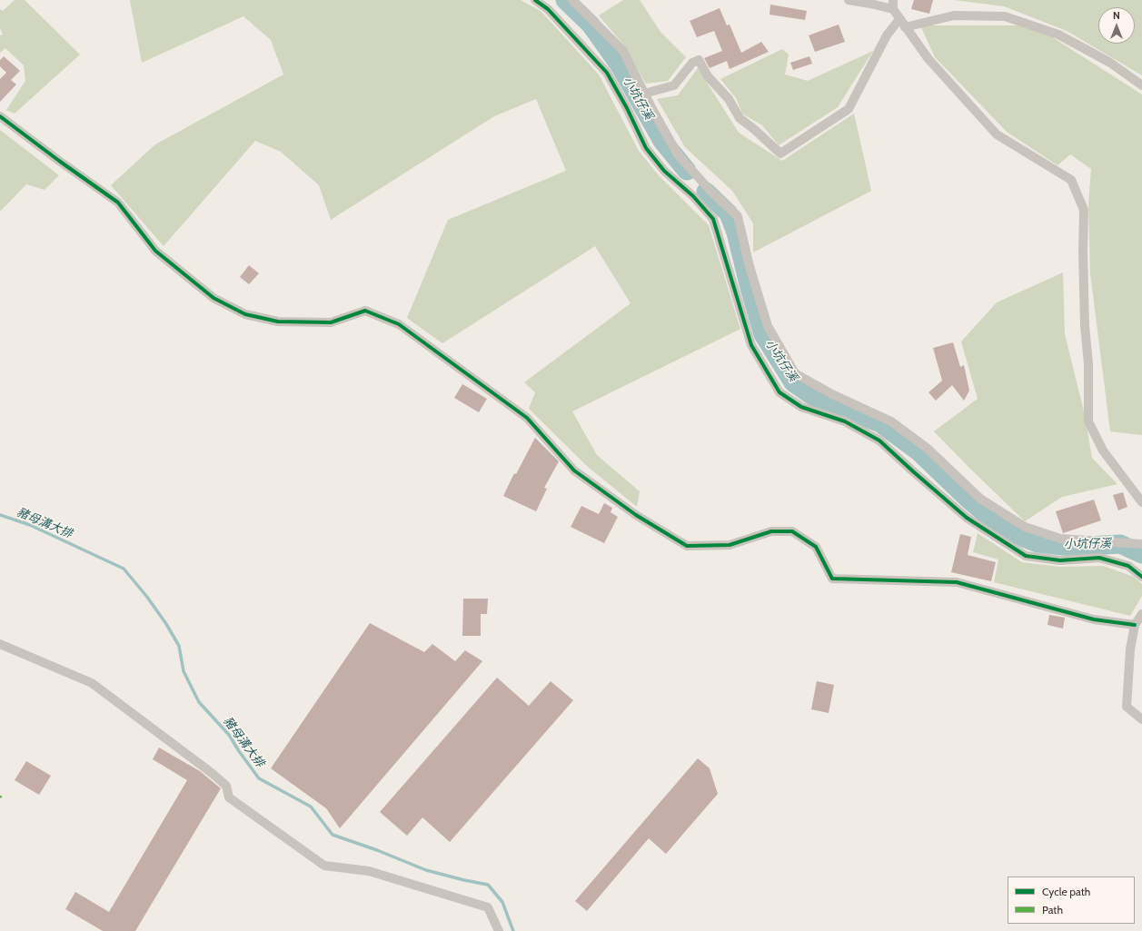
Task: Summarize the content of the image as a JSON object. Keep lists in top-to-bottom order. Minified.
{"water":["小坑仔溪","豬母溝大排"],"legend":["Cycle path","Path"],"north":"top"}
